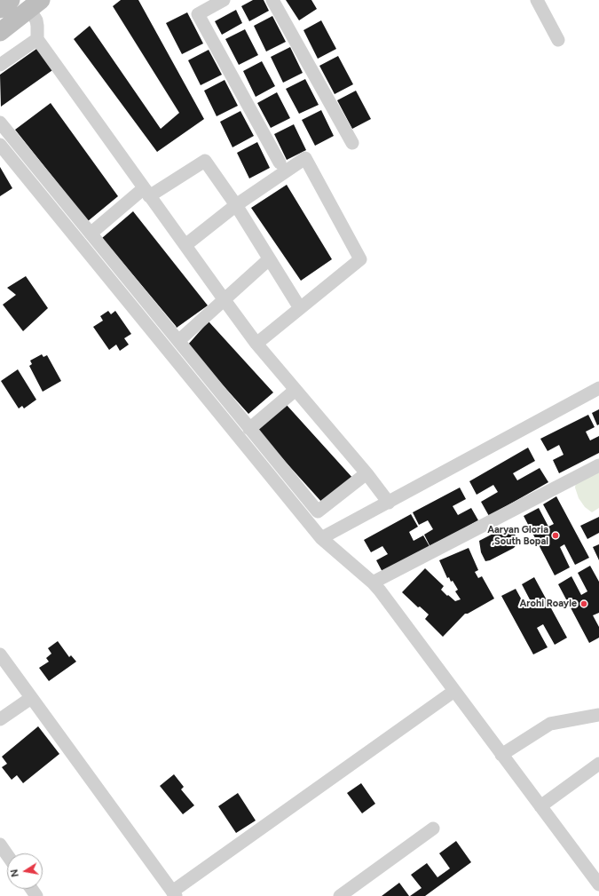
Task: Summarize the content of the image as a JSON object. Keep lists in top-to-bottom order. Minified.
{"places":["Aaryan Gloria ,South Bopal","Arohi Roayle"],"north":"left"}
